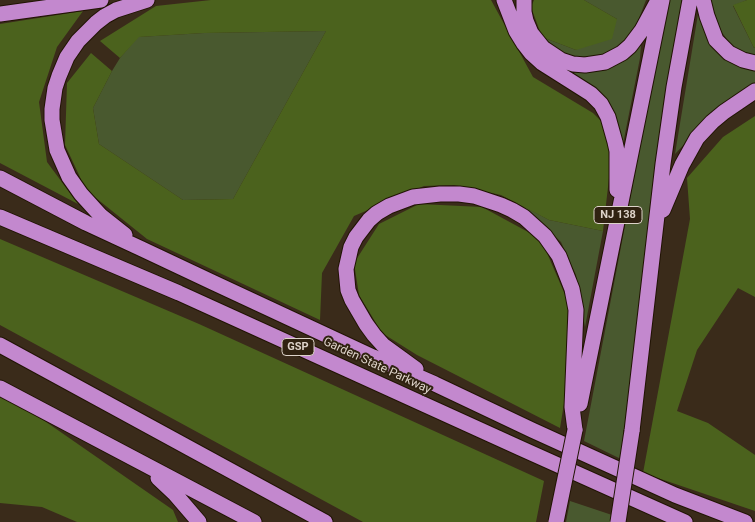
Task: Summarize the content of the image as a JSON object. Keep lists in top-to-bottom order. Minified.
{"streets":{"highway":["NJ 138","GSP","Garden State Parkway"]}}
